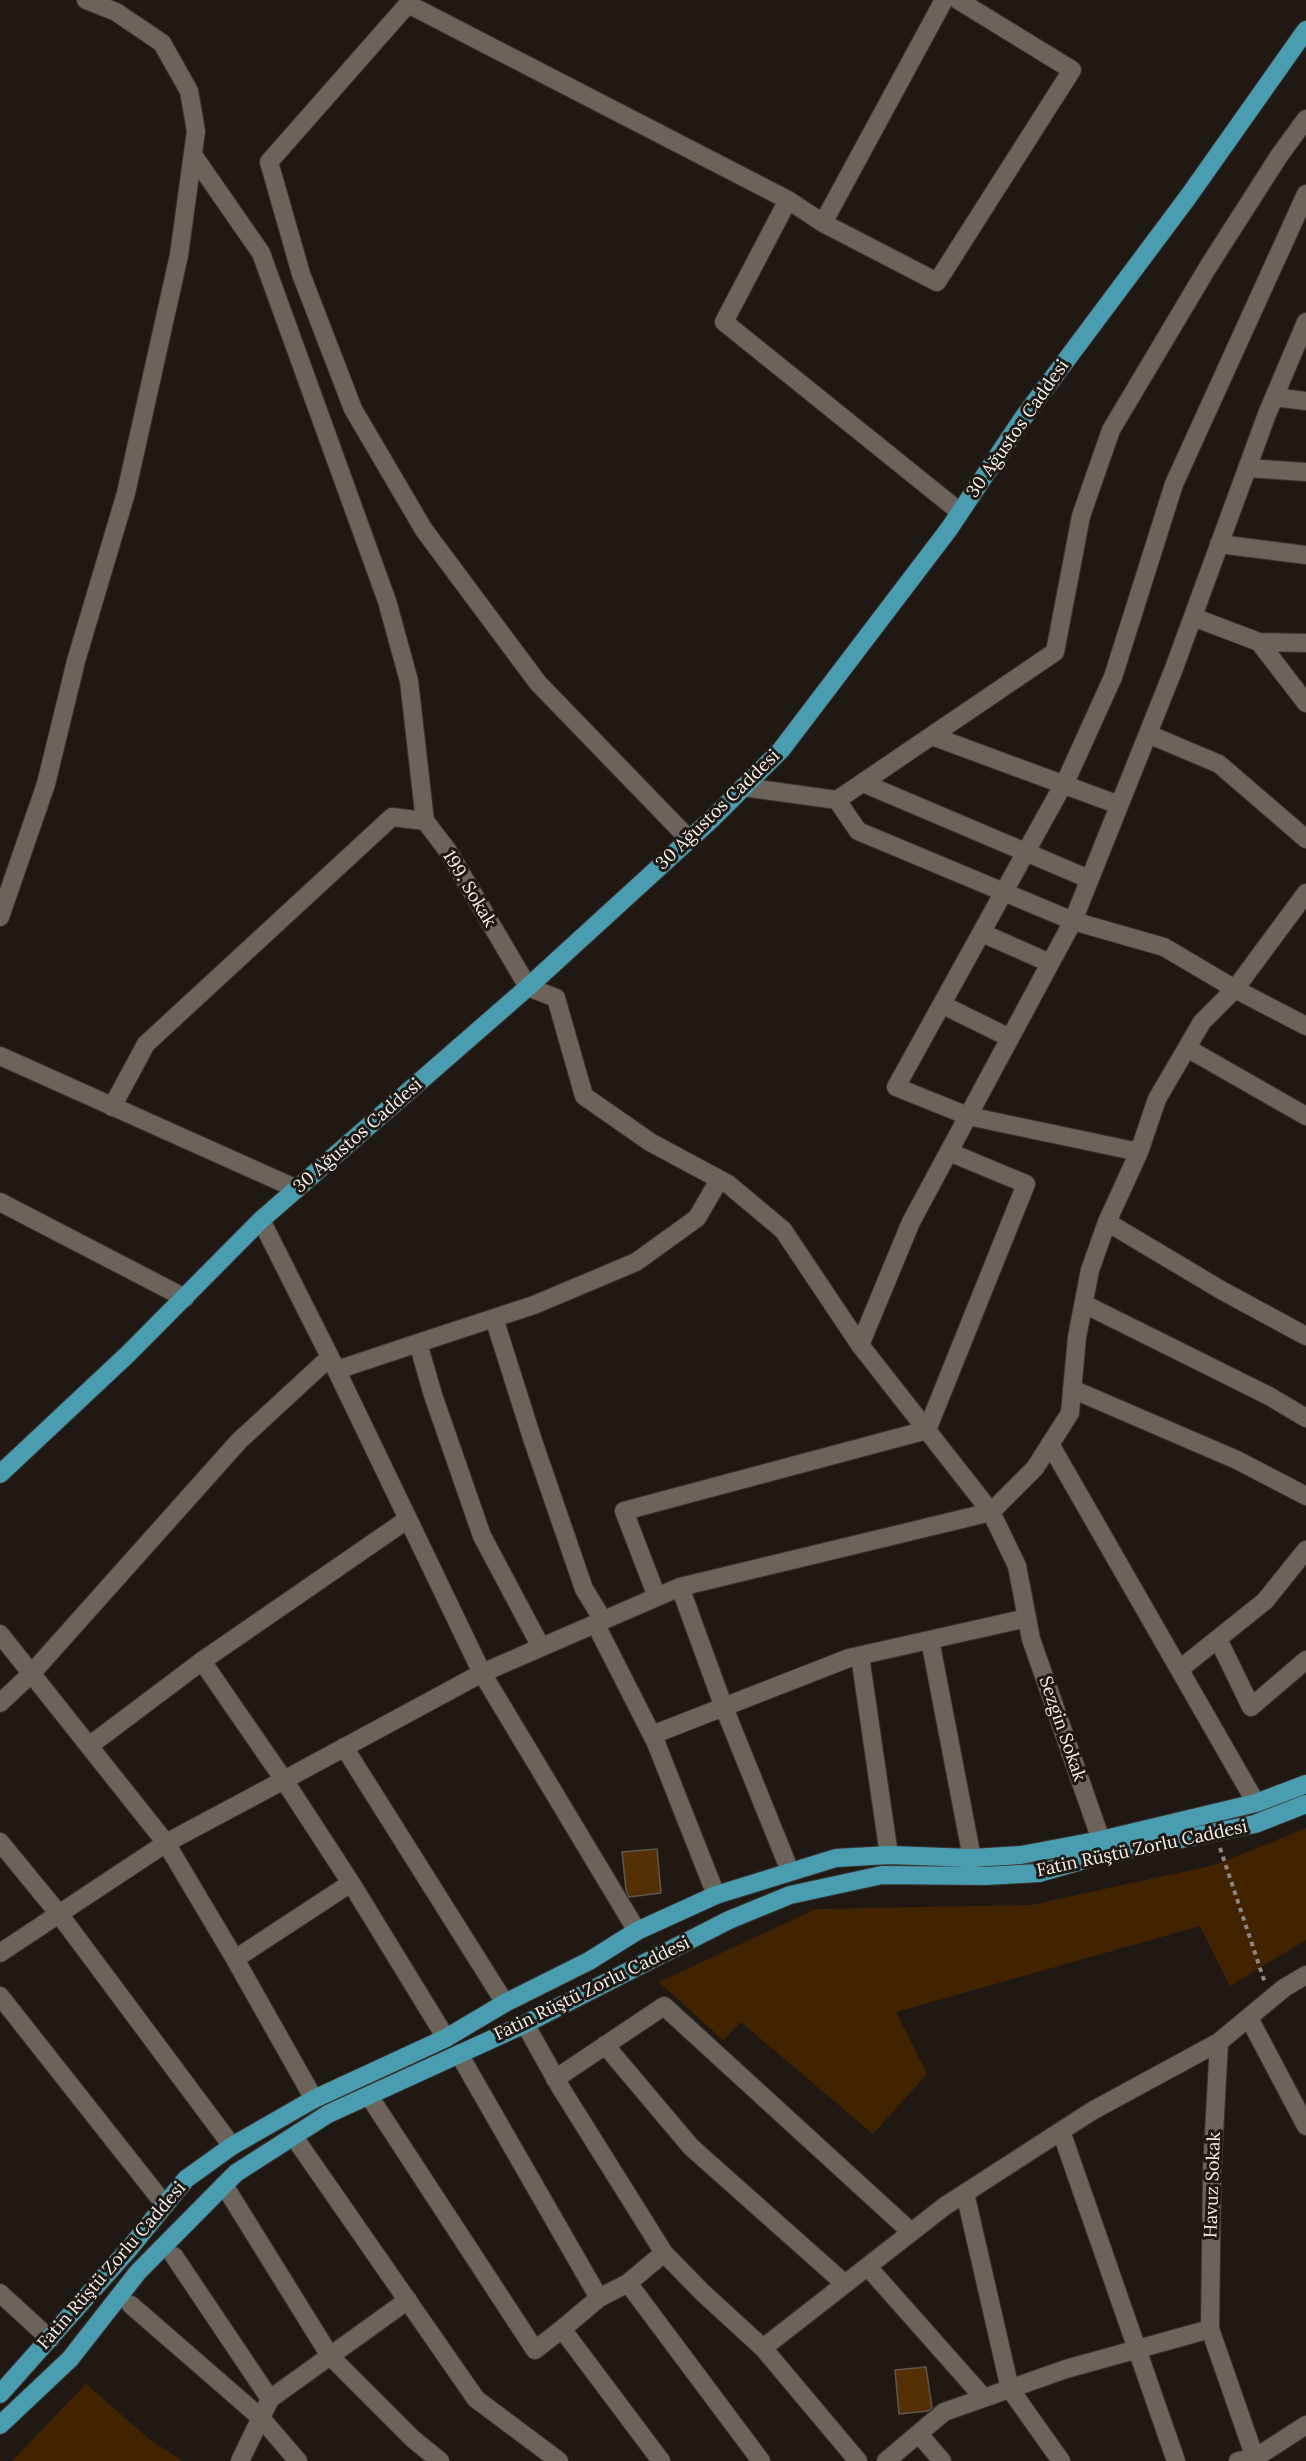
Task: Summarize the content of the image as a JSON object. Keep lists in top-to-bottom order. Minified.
{"streets":{"main road":["30 Ağustos Caddesi","Fatin Rüştü Zorlu Caddesi"],"street":["199. Sokak","Sezgin Sokak","Havuz Sokak"]},"crossings":[["30 Ağustos Caddesi","199. Sokak"],["30 Ağustos Caddesi","Sezgin Sokak"],["199. Sokak","Sezgin Sokak"],["Sezgin Sokak","Fatin Rüştü Zorlu Caddesi"]]}
